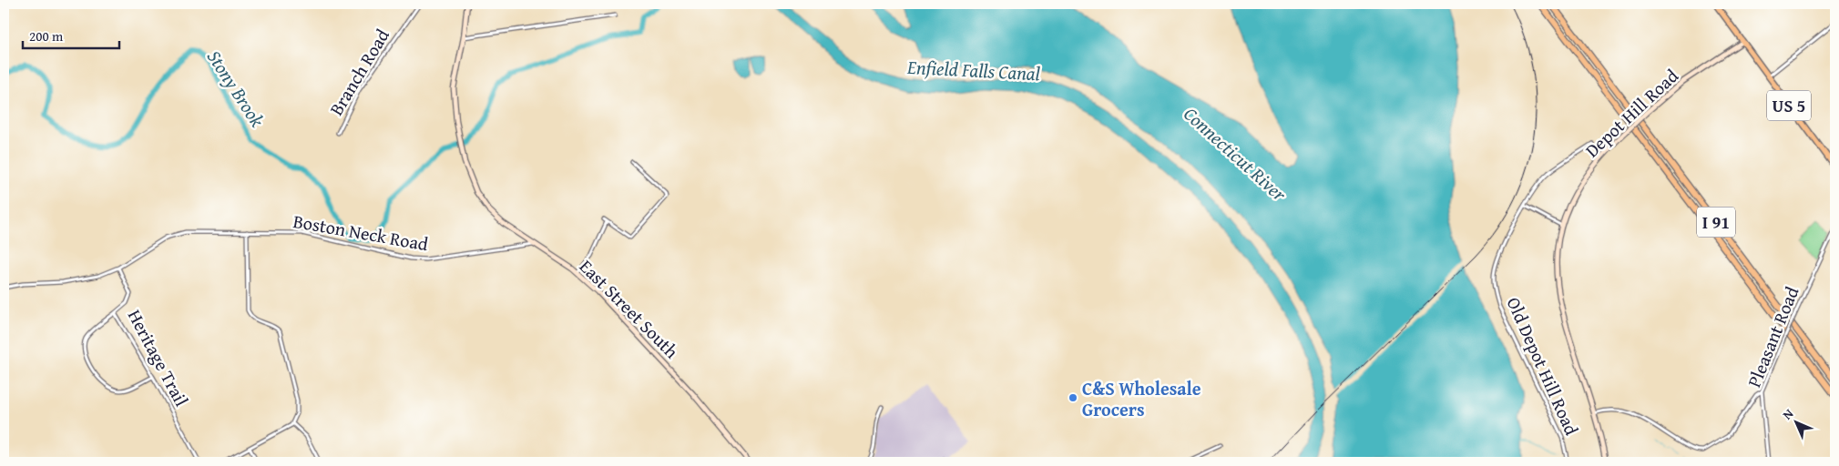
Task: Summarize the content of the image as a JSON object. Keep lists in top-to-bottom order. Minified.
{"streets":{"highway":["I 91"],"main road":["US 5","Depot Hill Road","East Street South"],"street":["Branch Road","Boston Neck Road","Pleasant Road","Heritage Trail","Old Depot Hill Road"]},"crossings":[["US 5","Depot Hill Road"],["Boston Neck Road","East Street South"],["Boston Neck Road","Heritage Trail"]],"water":["Enfield Falls Canal","Stony Brook","Connecticut River"],"places":["C&S Wholesale Grocers"],"scale_bar":"200 m","north":"top left"}
